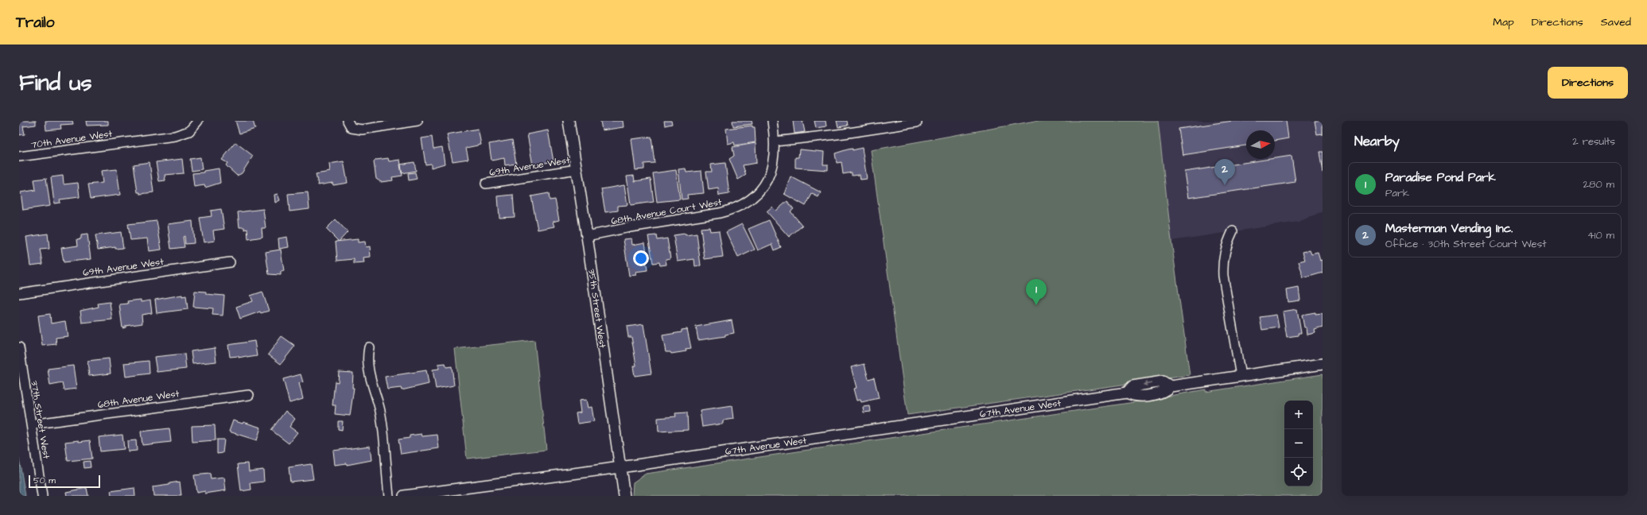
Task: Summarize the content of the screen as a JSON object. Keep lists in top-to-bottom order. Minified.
{"streets":{"street":["70th Avenue West","69th Avenue West","68th Avenue Court West","35th Street West","68th Avenue West","67th Avenue West","37th Street West"]},"crossings":[["69th Avenue West","35th Street West"],["68th Avenue Court West","35th Street West"],["35th Street West","67th Avenue West"],["68th Avenue West","37th Street West"]],"scale_bar":"50 m","north":"right","page":{"header":"Trailo","nav":["Map","Directions","Saved"],"buttons":"Directions","title":"Find us","heading":["Nearby","2 results"],"pins":["2","1"],"list":[{"mark":"1","name":"Paradise Pond Park","note":"Park","value":"280 m"},{"mark":"2","name":"Masterman Vending Inc.","note":"Office · 30th Street Court West","value":"410 m"}],"map_buttons":["+","−"],"scale":"50 m"}}
